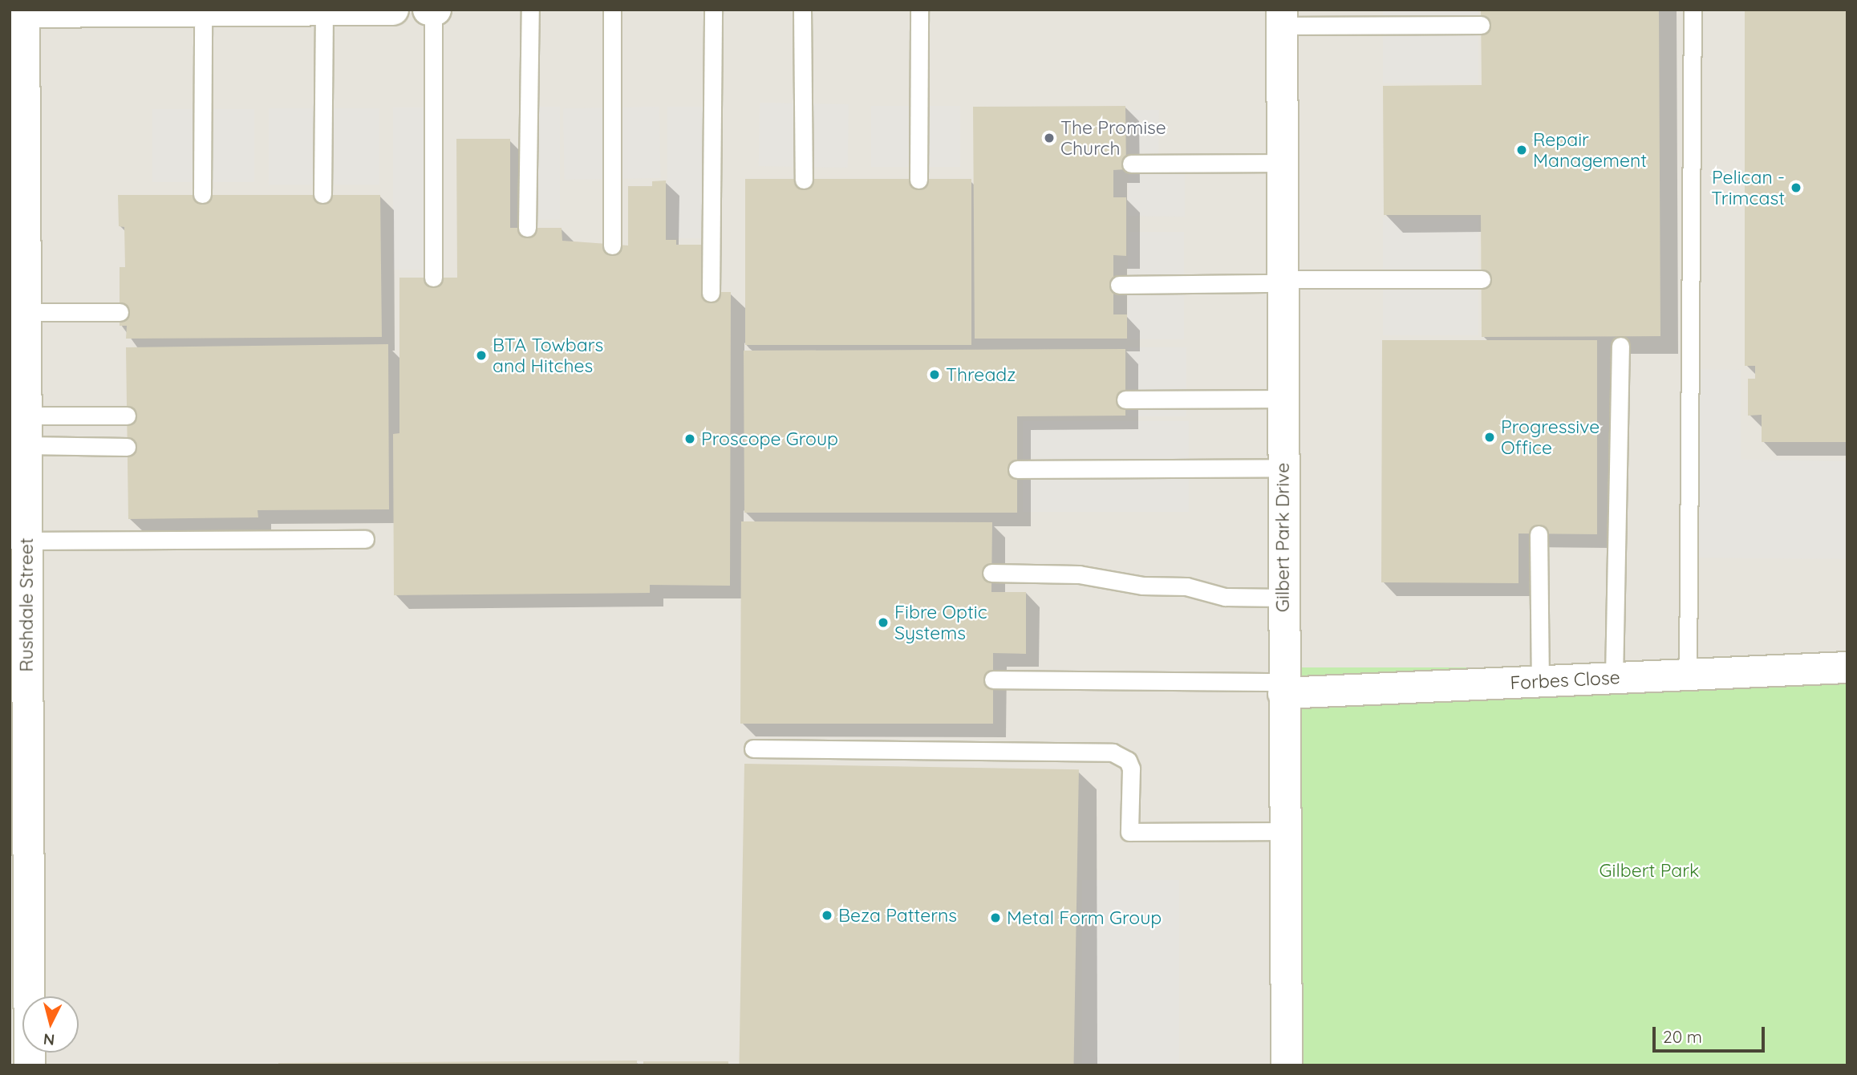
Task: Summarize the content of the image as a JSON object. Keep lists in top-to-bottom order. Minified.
{"streets":{"street":["Gilbert Park Drive","Rushdale Street","Forbes Close"]},"crossings":[["Gilbert Park Drive","Forbes Close"]],"parks":["Gilbert Park"],"places":["The Promise Church","Repair Management","Pelican - Trimcast","BTA Towbars and Hitches","Threadz","Progressive Office","Proscope Group","Fibre Optic Systems","Beza Patterns","Metal Form Group"],"scale_bar":"20 m","north":"bottom"}
